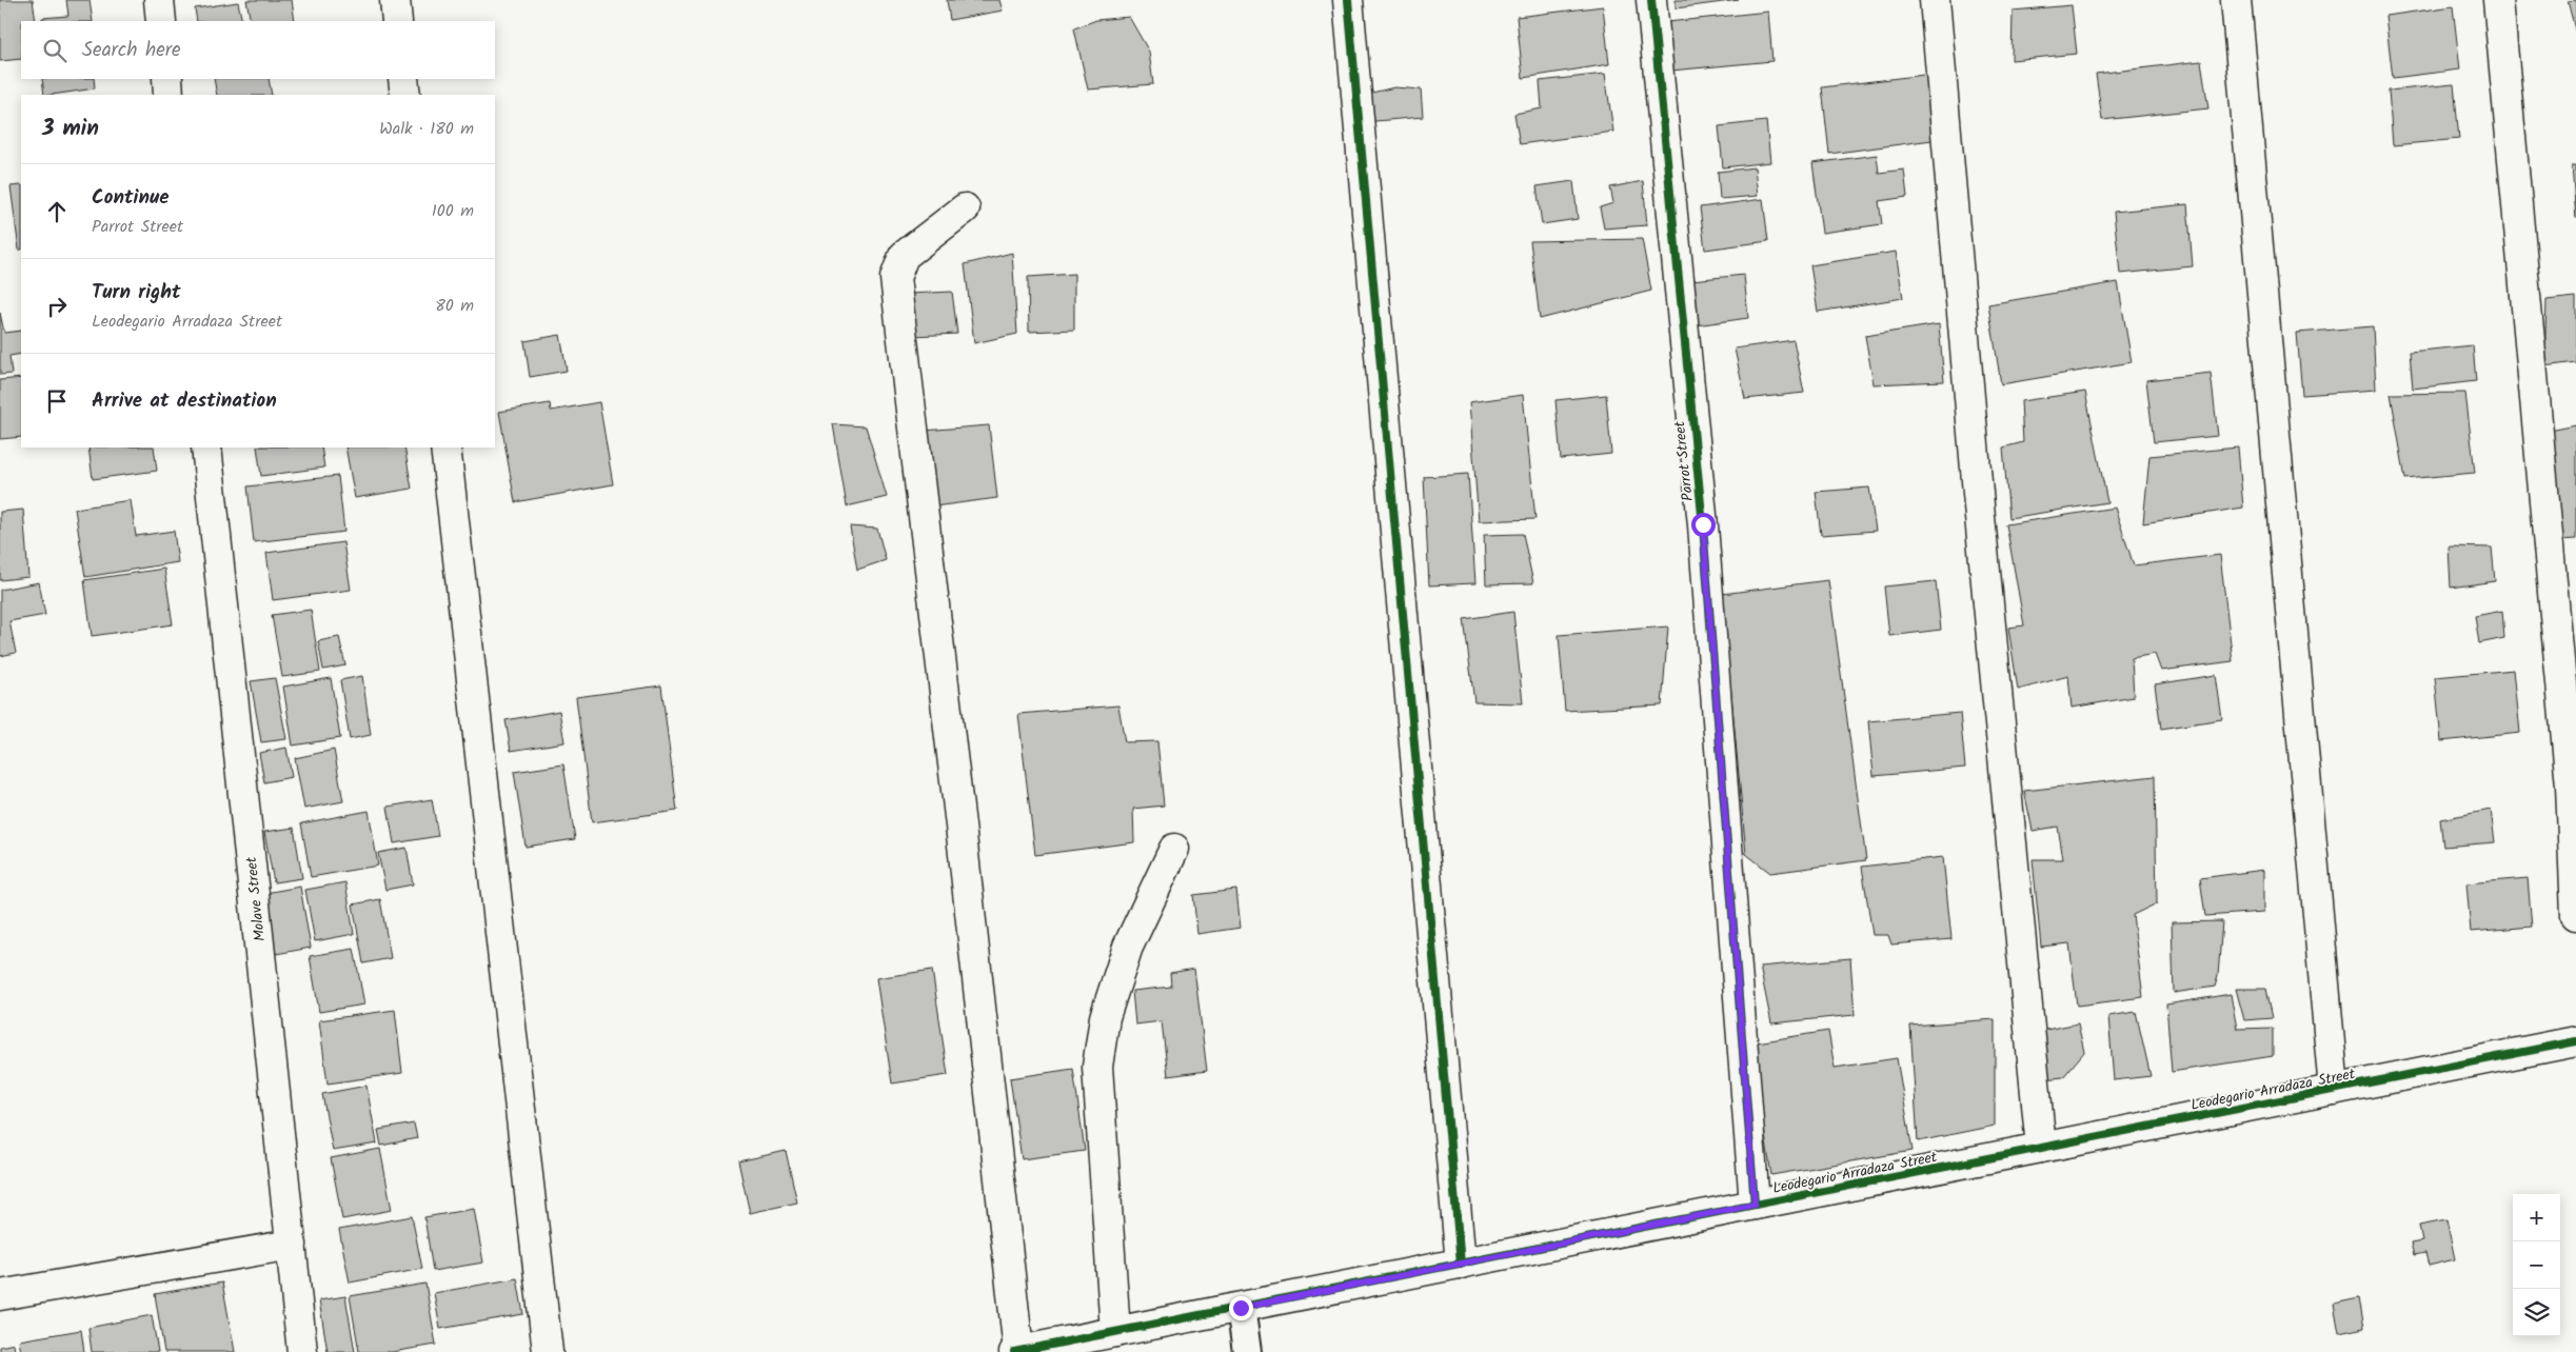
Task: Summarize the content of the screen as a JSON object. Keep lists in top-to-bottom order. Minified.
{"streets":{"street":["Parrot Street","Molave Street","Leodegario Arradaza Street"]},"crossings":[["Parrot Street","Leodegario Arradaza Street"]],"page":{"search":"Search here","heading":["3 min","Walk · 180 m"],"list":[["Continue","Parrot Street","100 m"],["Turn right","Leodegario Arradaza Street","80 m"],"Arrive at destination"],"map_buttons":["+","−"]}}
